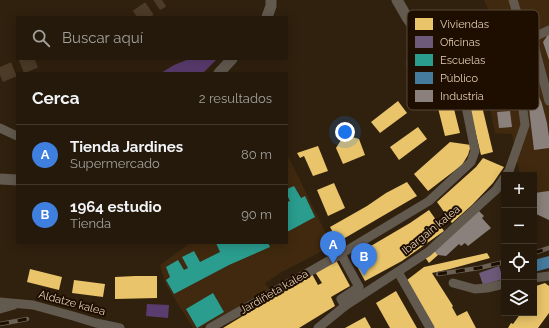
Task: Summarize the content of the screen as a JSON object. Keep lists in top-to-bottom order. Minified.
{"streets":{"street":["Ibargain kalea","Jardiñeta kalea","Aldatze kalea"]},"legend":["Viviendas","Oficinas","Escuelas","Público","Industria"],"page":{"search":"Buscar aquí","heading":["Cerca","2 resultados"],"list":[{"mark":"A","name":"Tienda Jardines","note":"Supermercado","value":"80 m"},{"mark":"B","name":"1964 estudio","note":"Tienda","value":"90 m"}],"map_buttons":["+","−"],"pins":["A","B"]}}
